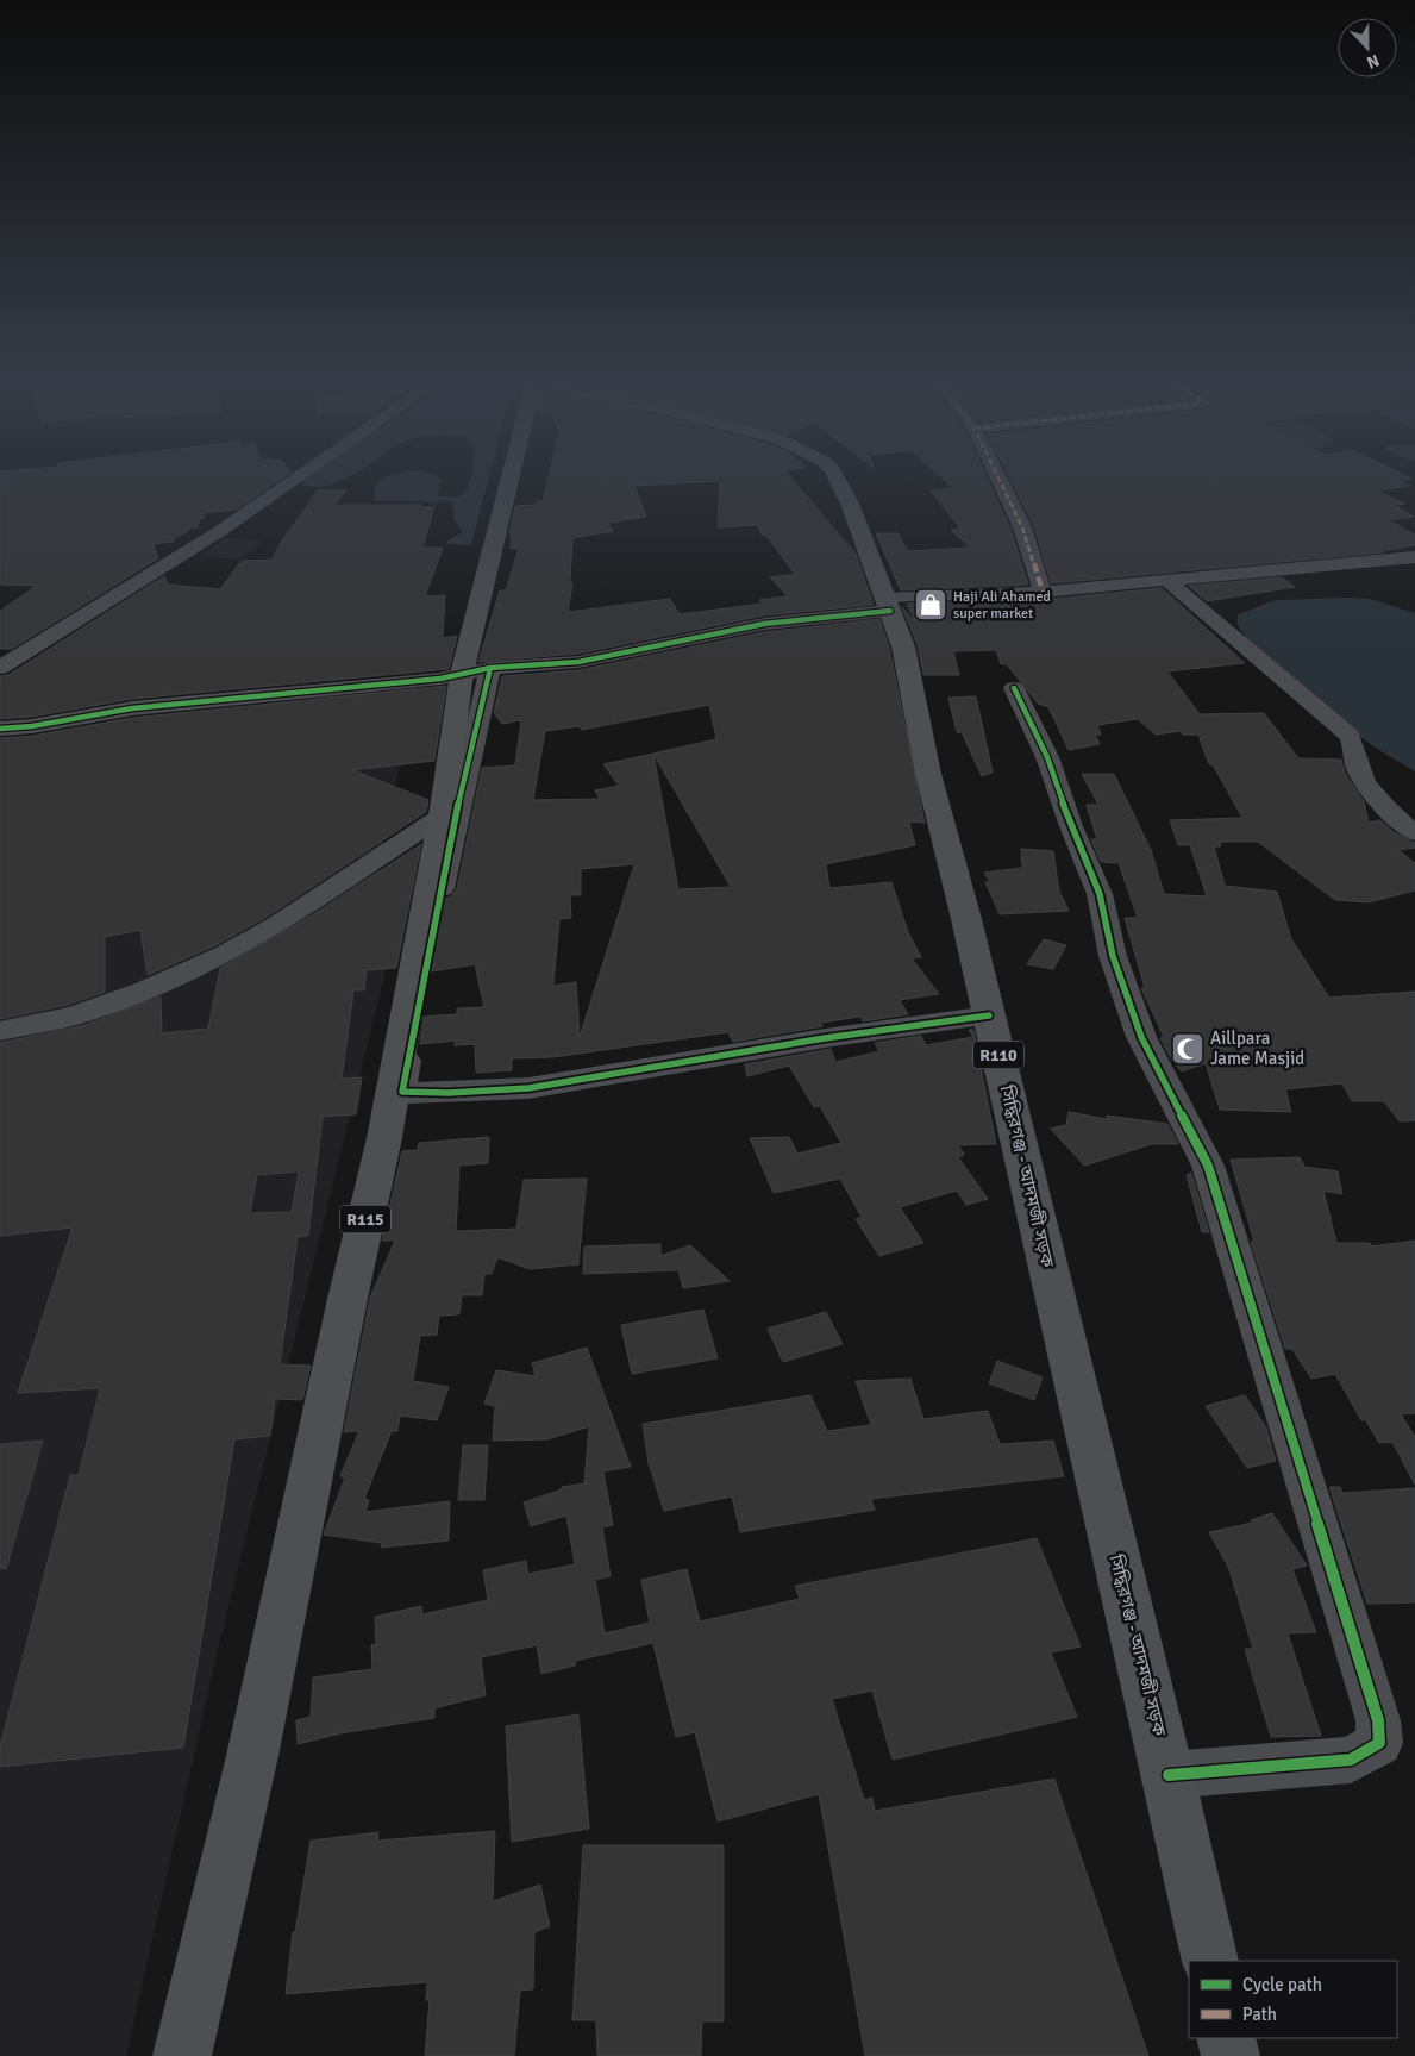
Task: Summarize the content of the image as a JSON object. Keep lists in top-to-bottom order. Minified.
{"streets":{"main road":["R110","সিদ্ধিরগঞ্জ - আদমজী সড়ক","R115"]},"places":{"shop":["Haji Ali Ahamed super market"],"mosque":["Aillpara Jame Masjid"]},"legend":["Cycle path","Path"],"north":"bottom"}
